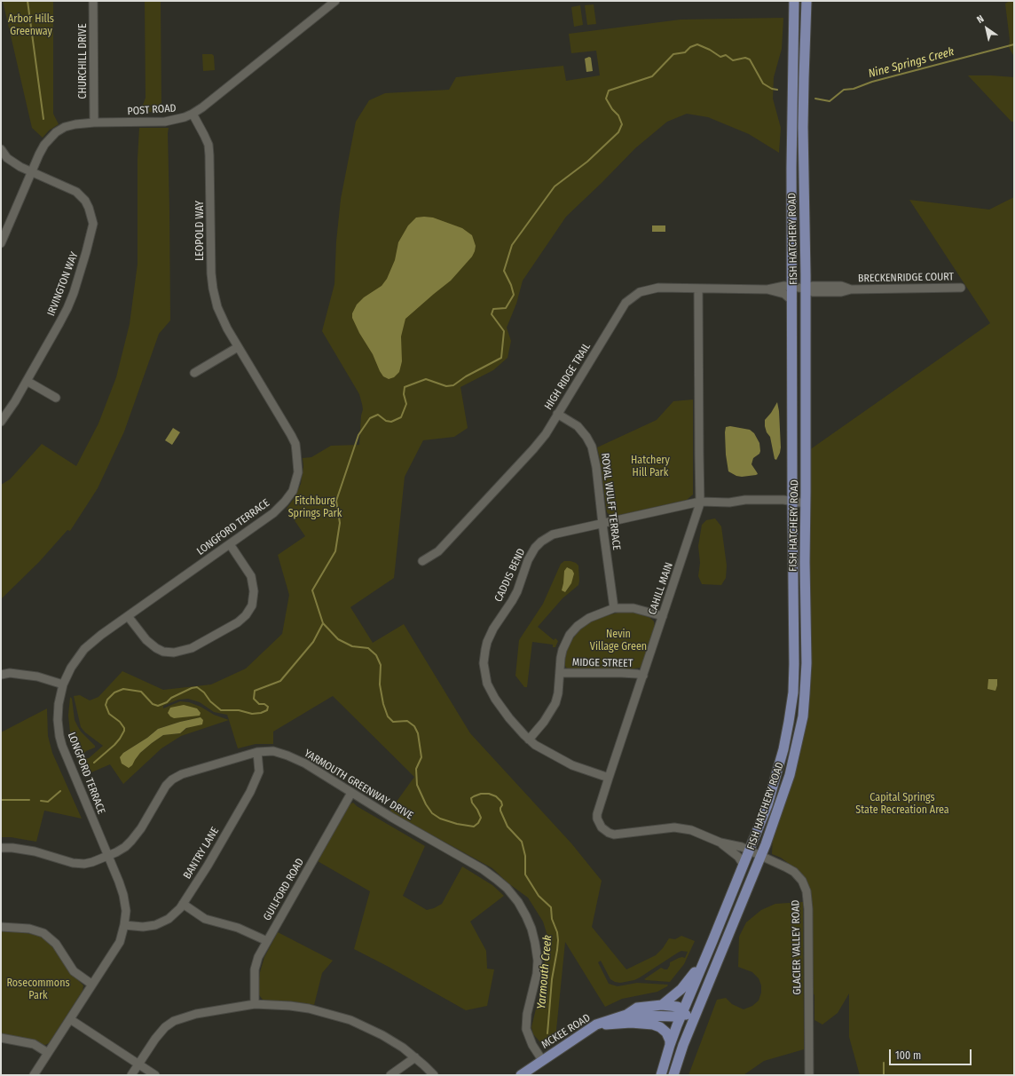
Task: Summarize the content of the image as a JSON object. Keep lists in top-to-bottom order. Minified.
{"streets":{"main road":["FISH HATCHERY ROAD","MCKEE ROAD"],"street":["CHURCHILL DRIVE","POST ROAD","LEOPOLD WAY","BRECKENRIDGE COURT","IRVINGTON WAY","HIGH RIDGE TRAIL","ROYAL WULFF TERRACE","LONGFORD TERRACE","CADDIS BEND","CAHILL MAIN","MIDGE STREET","YARMOUTH GREENWAY DRIVE","BANTRY LANE","GUILFORD ROAD","GLACIER VALLEY ROAD"]},"crossings":[["CHURCHILL DRIVE","POST ROAD"],["POST ROAD","LEOPOLD WAY"],["POST ROAD","IRVINGTON WAY"],["LEOPOLD WAY","LONGFORD TERRACE"],["FISH HATCHERY ROAD","BRECKENRIDGE COURT"],["FISH HATCHERY ROAD","HIGH RIDGE TRAIL"],["FISH HATCHERY ROAD","CADDIS BEND"],["FISH HATCHERY ROAD","CAHILL MAIN"],["FISH HATCHERY ROAD","GLACIER VALLEY ROAD"],["FISH HATCHERY ROAD","MCKEE ROAD"],["BRECKENRIDGE COURT","HIGH RIDGE TRAIL"],["HIGH RIDGE TRAIL","ROYAL WULFF TERRACE"],["HIGH RIDGE TRAIL","CAHILL MAIN"],["ROYAL WULFF TERRACE","CADDIS BEND"],["LONGFORD TERRACE","YARMOUTH GREENWAY DRIVE"],["LONGFORD TERRACE","BANTRY LANE"],["CADDIS BEND","CAHILL MAIN"],["CAHILL MAIN","MIDGE STREET"],["CAHILL MAIN","GLACIER VALLEY ROAD"],["YARMOUTH GREENWAY DRIVE","BANTRY LANE"],["YARMOUTH GREENWAY DRIVE","GUILFORD ROAD"],["YARMOUTH GREENWAY DRIVE","MCKEE ROAD"]],"water":["Nine Springs Creek","Yarmouth Creek"],"parks":["Arbor Hills Greenway","Hatchery Hill Park","Fitchburg Springs Park","Nevin Village Green","Capital Springs State Recreation Area","Rosecommons Park"],"scale_bar":"100 m","north":"top left"}
